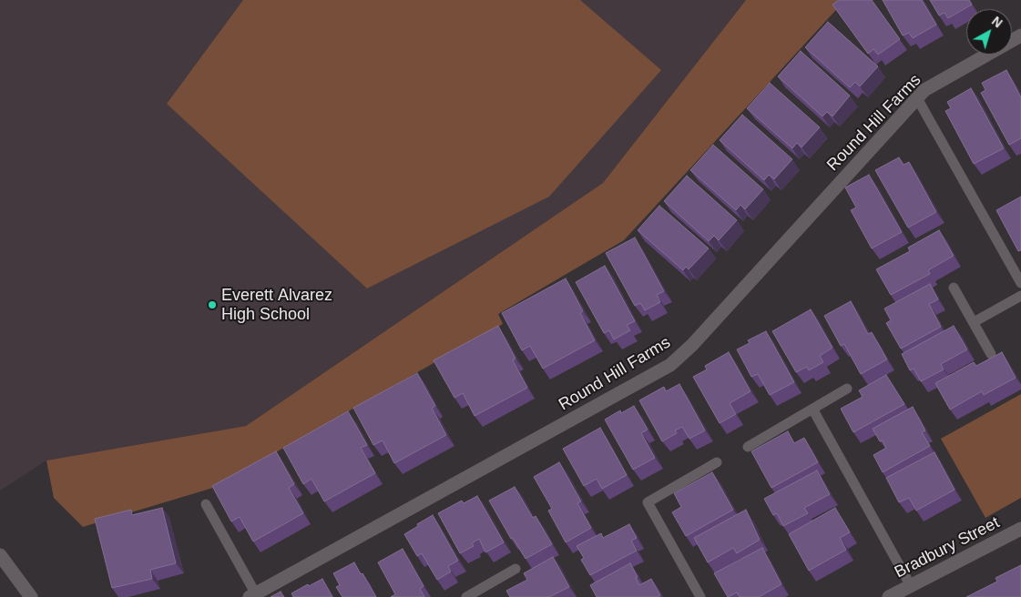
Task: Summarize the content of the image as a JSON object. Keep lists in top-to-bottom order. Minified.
{"streets":{"street":["Round Hill Farms","Bradbury Street"]},"places":["Everett Alvarez High School"],"north":"top right"}
